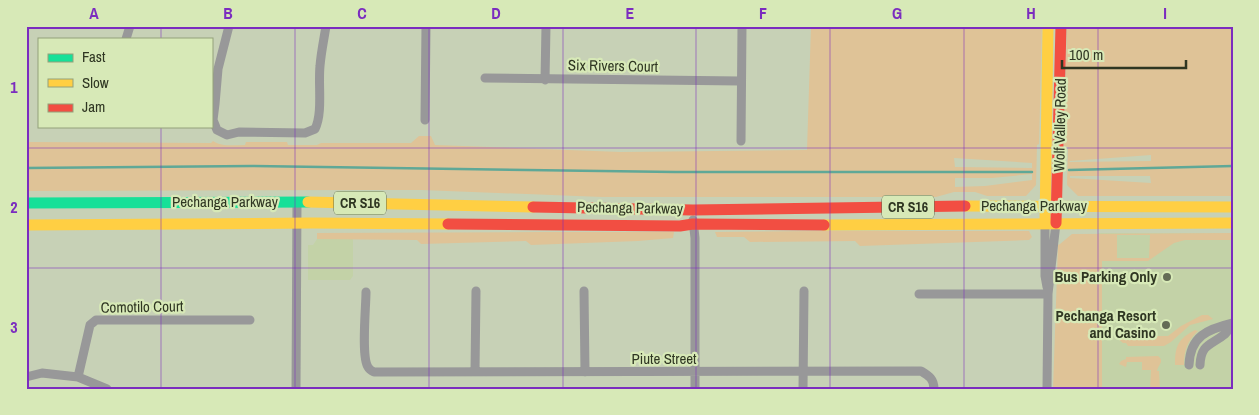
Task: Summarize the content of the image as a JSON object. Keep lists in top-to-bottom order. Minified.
{"streets":{"main road":["Wolf Valley Road","Pechanga Parkway","CR S16"],"street":["Six Rivers Court","Comotilo Court","Piute Street"]},"crossings":[["Wolf Valley Road","Pechanga Parkway"]],"places":["Bus Parking Only","Pechanga Resort and Casino"],"legend":["Fast","Slow","Jam"],"scale_bar":"100 m","grid":{"columns":["A","B","C","D","E","F","G","H","I"],"rows":["1","2","3"]}}
